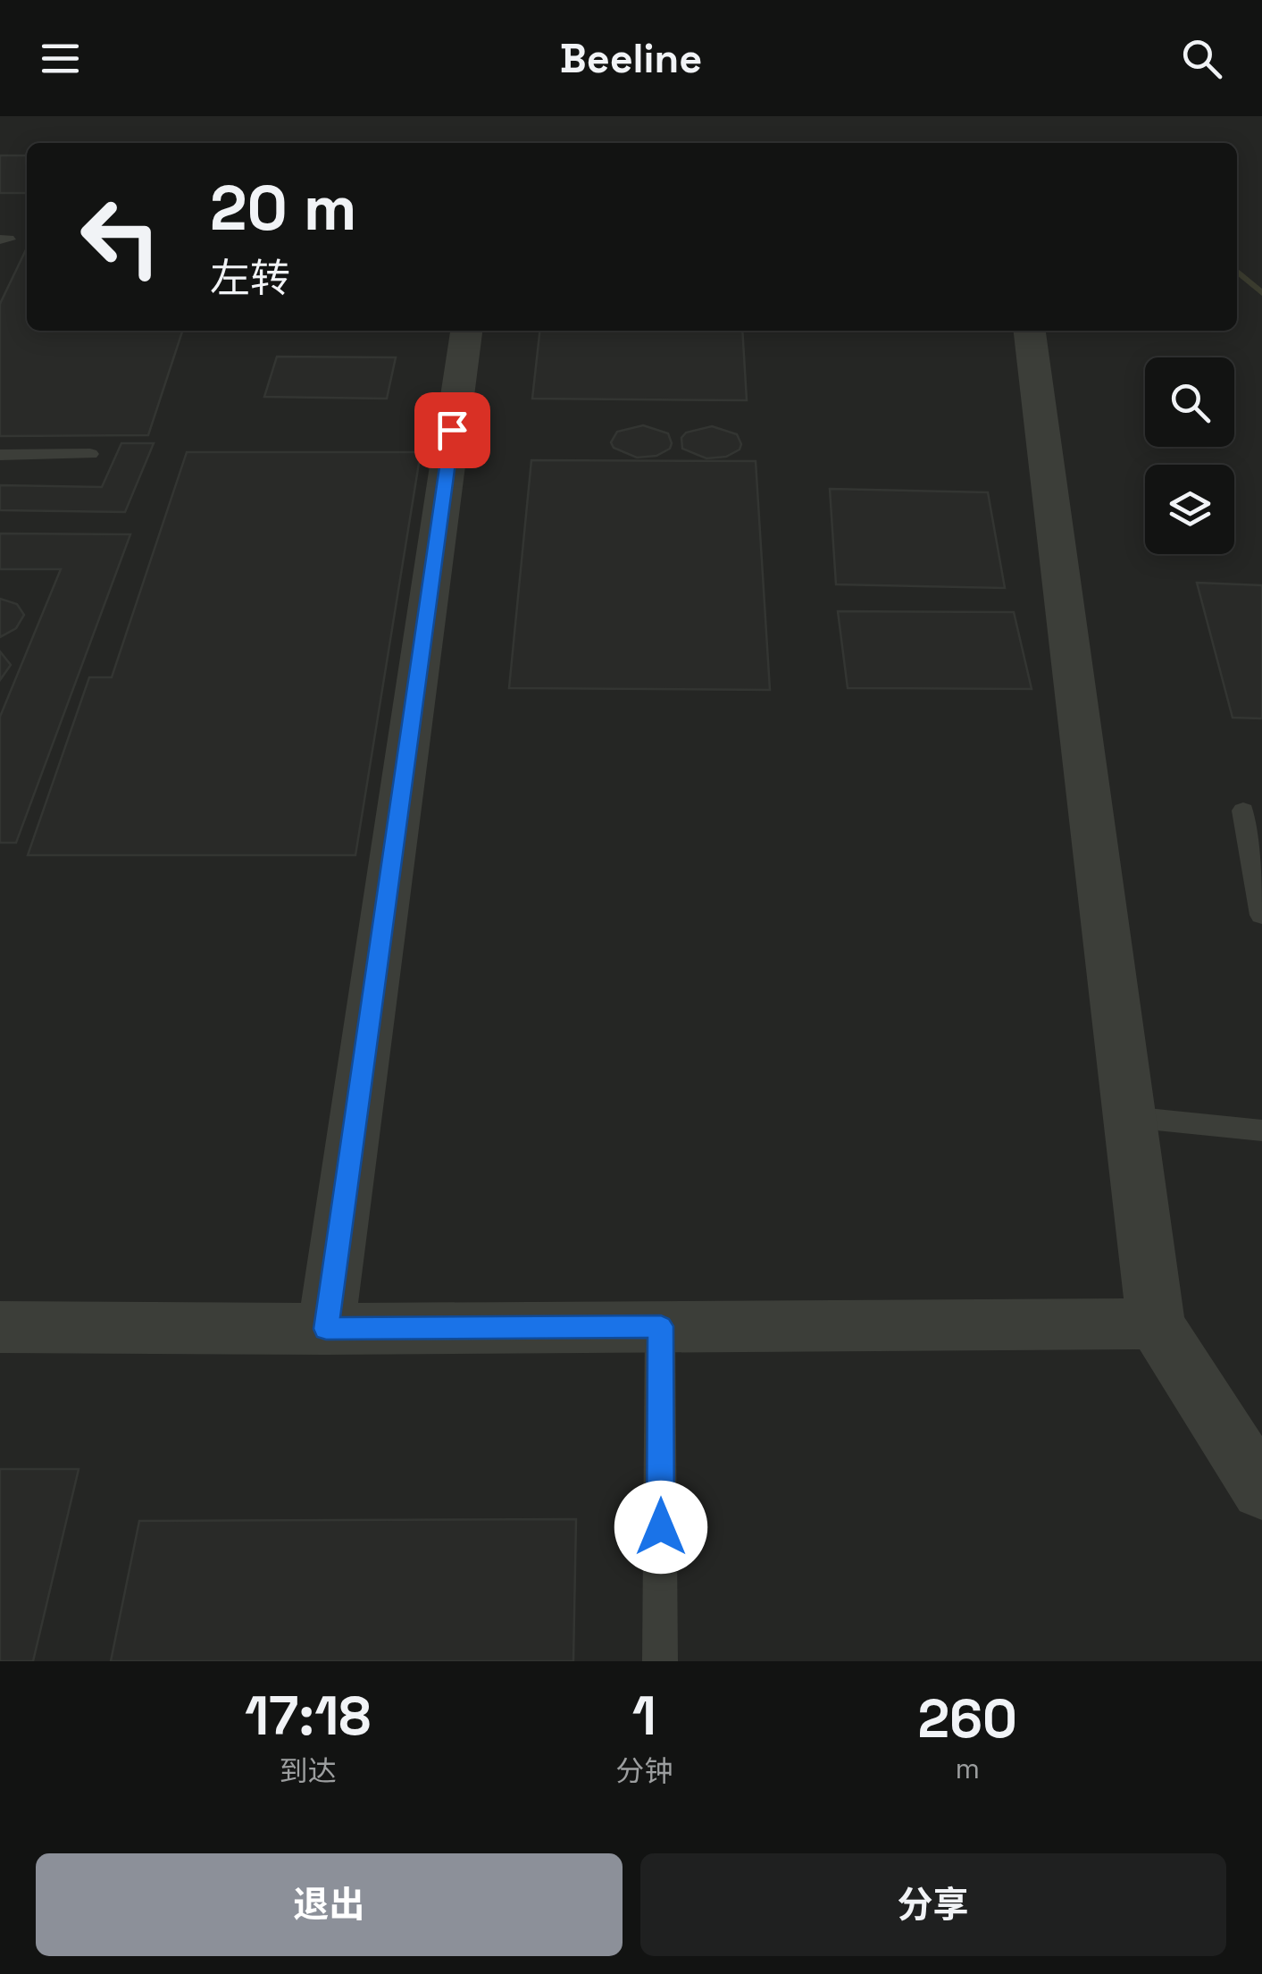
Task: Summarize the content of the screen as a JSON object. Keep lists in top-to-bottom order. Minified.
{"page":{"header":"Beeline","turn":["20 m","左转"],"eta":["17:18","到达","1","分钟","260","m"],"buttons":["退出","分享"]}}
